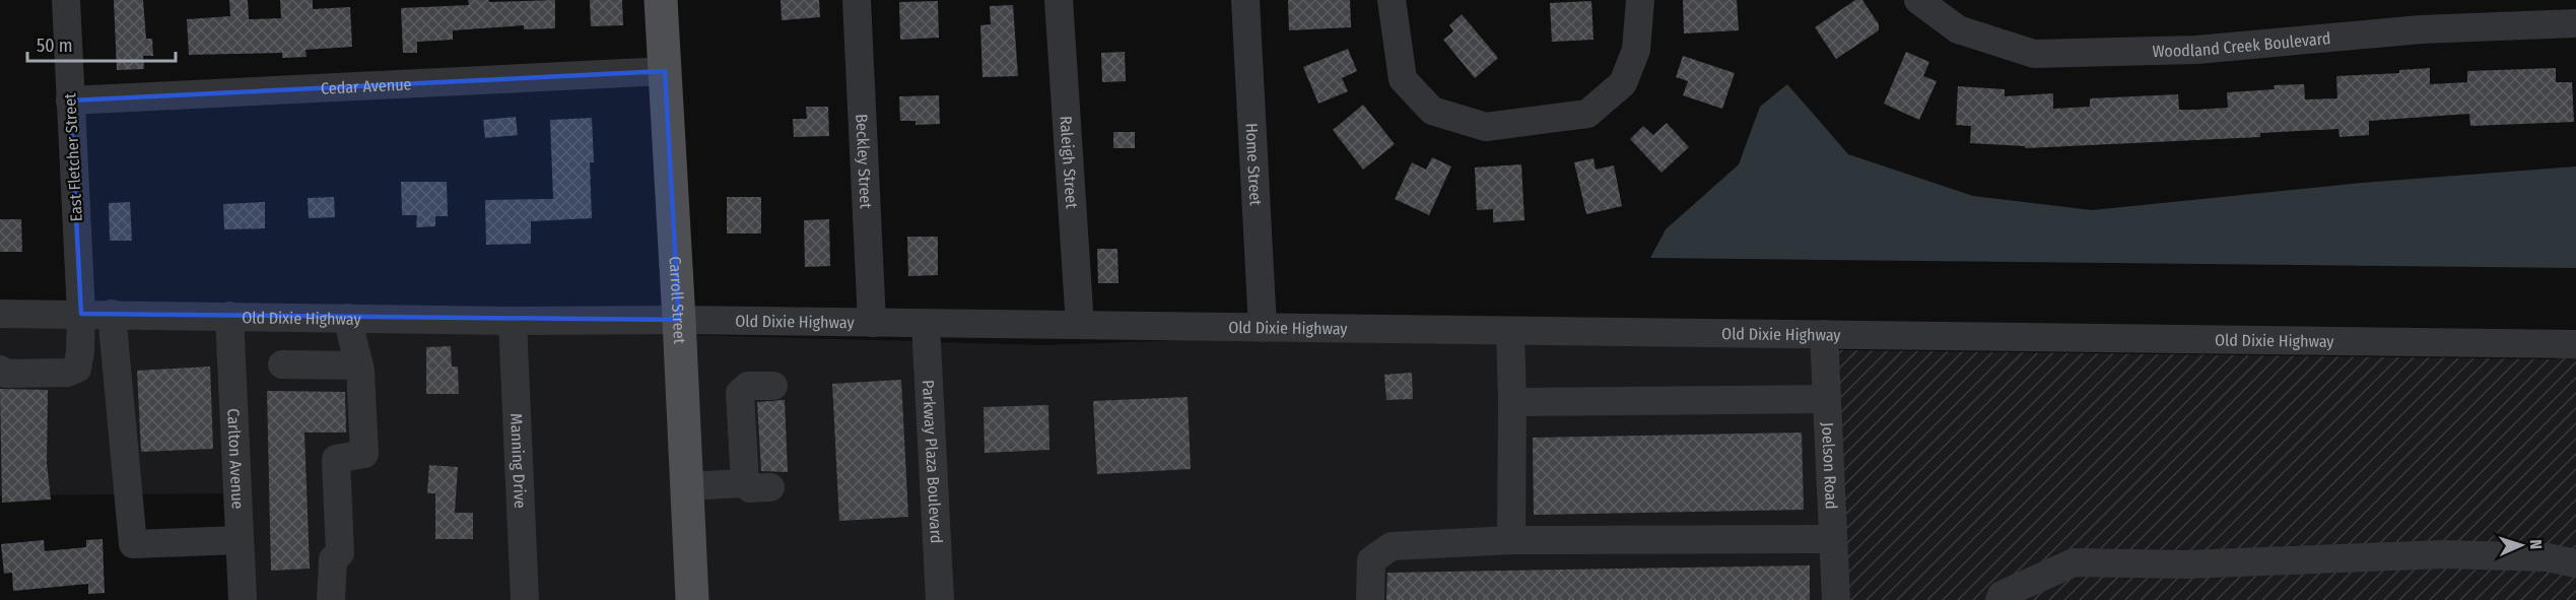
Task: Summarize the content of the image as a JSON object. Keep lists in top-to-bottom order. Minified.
{"streets":{"main road":["Carroll Street"],"street":["Woodland Creek Boulevard","Cedar Avenue","East Fletcher Street","Beckley Street","Raleigh Street","Home Street","Old Dixie Highway","Carlton Avenue","Manning Drive","Parkway Plaza Boulevard","Joelson Road"]},"crossings":[["Cedar Avenue","East Fletcher Street"],["Cedar Avenue","Carroll Street"],["East Fletcher Street","Old Dixie Highway"],["Beckley Street","Old Dixie Highway"],["Raleigh Street","Old Dixie Highway"],["Home Street","Old Dixie Highway"],["Carroll Street","Old Dixie Highway"],["Old Dixie Highway","Carlton Avenue"],["Old Dixie Highway","Manning Drive"],["Old Dixie Highway","Parkway Plaza Boulevard"],["Old Dixie Highway","Joelson Road"]],"scale_bar":"50 m","north":"right"}
